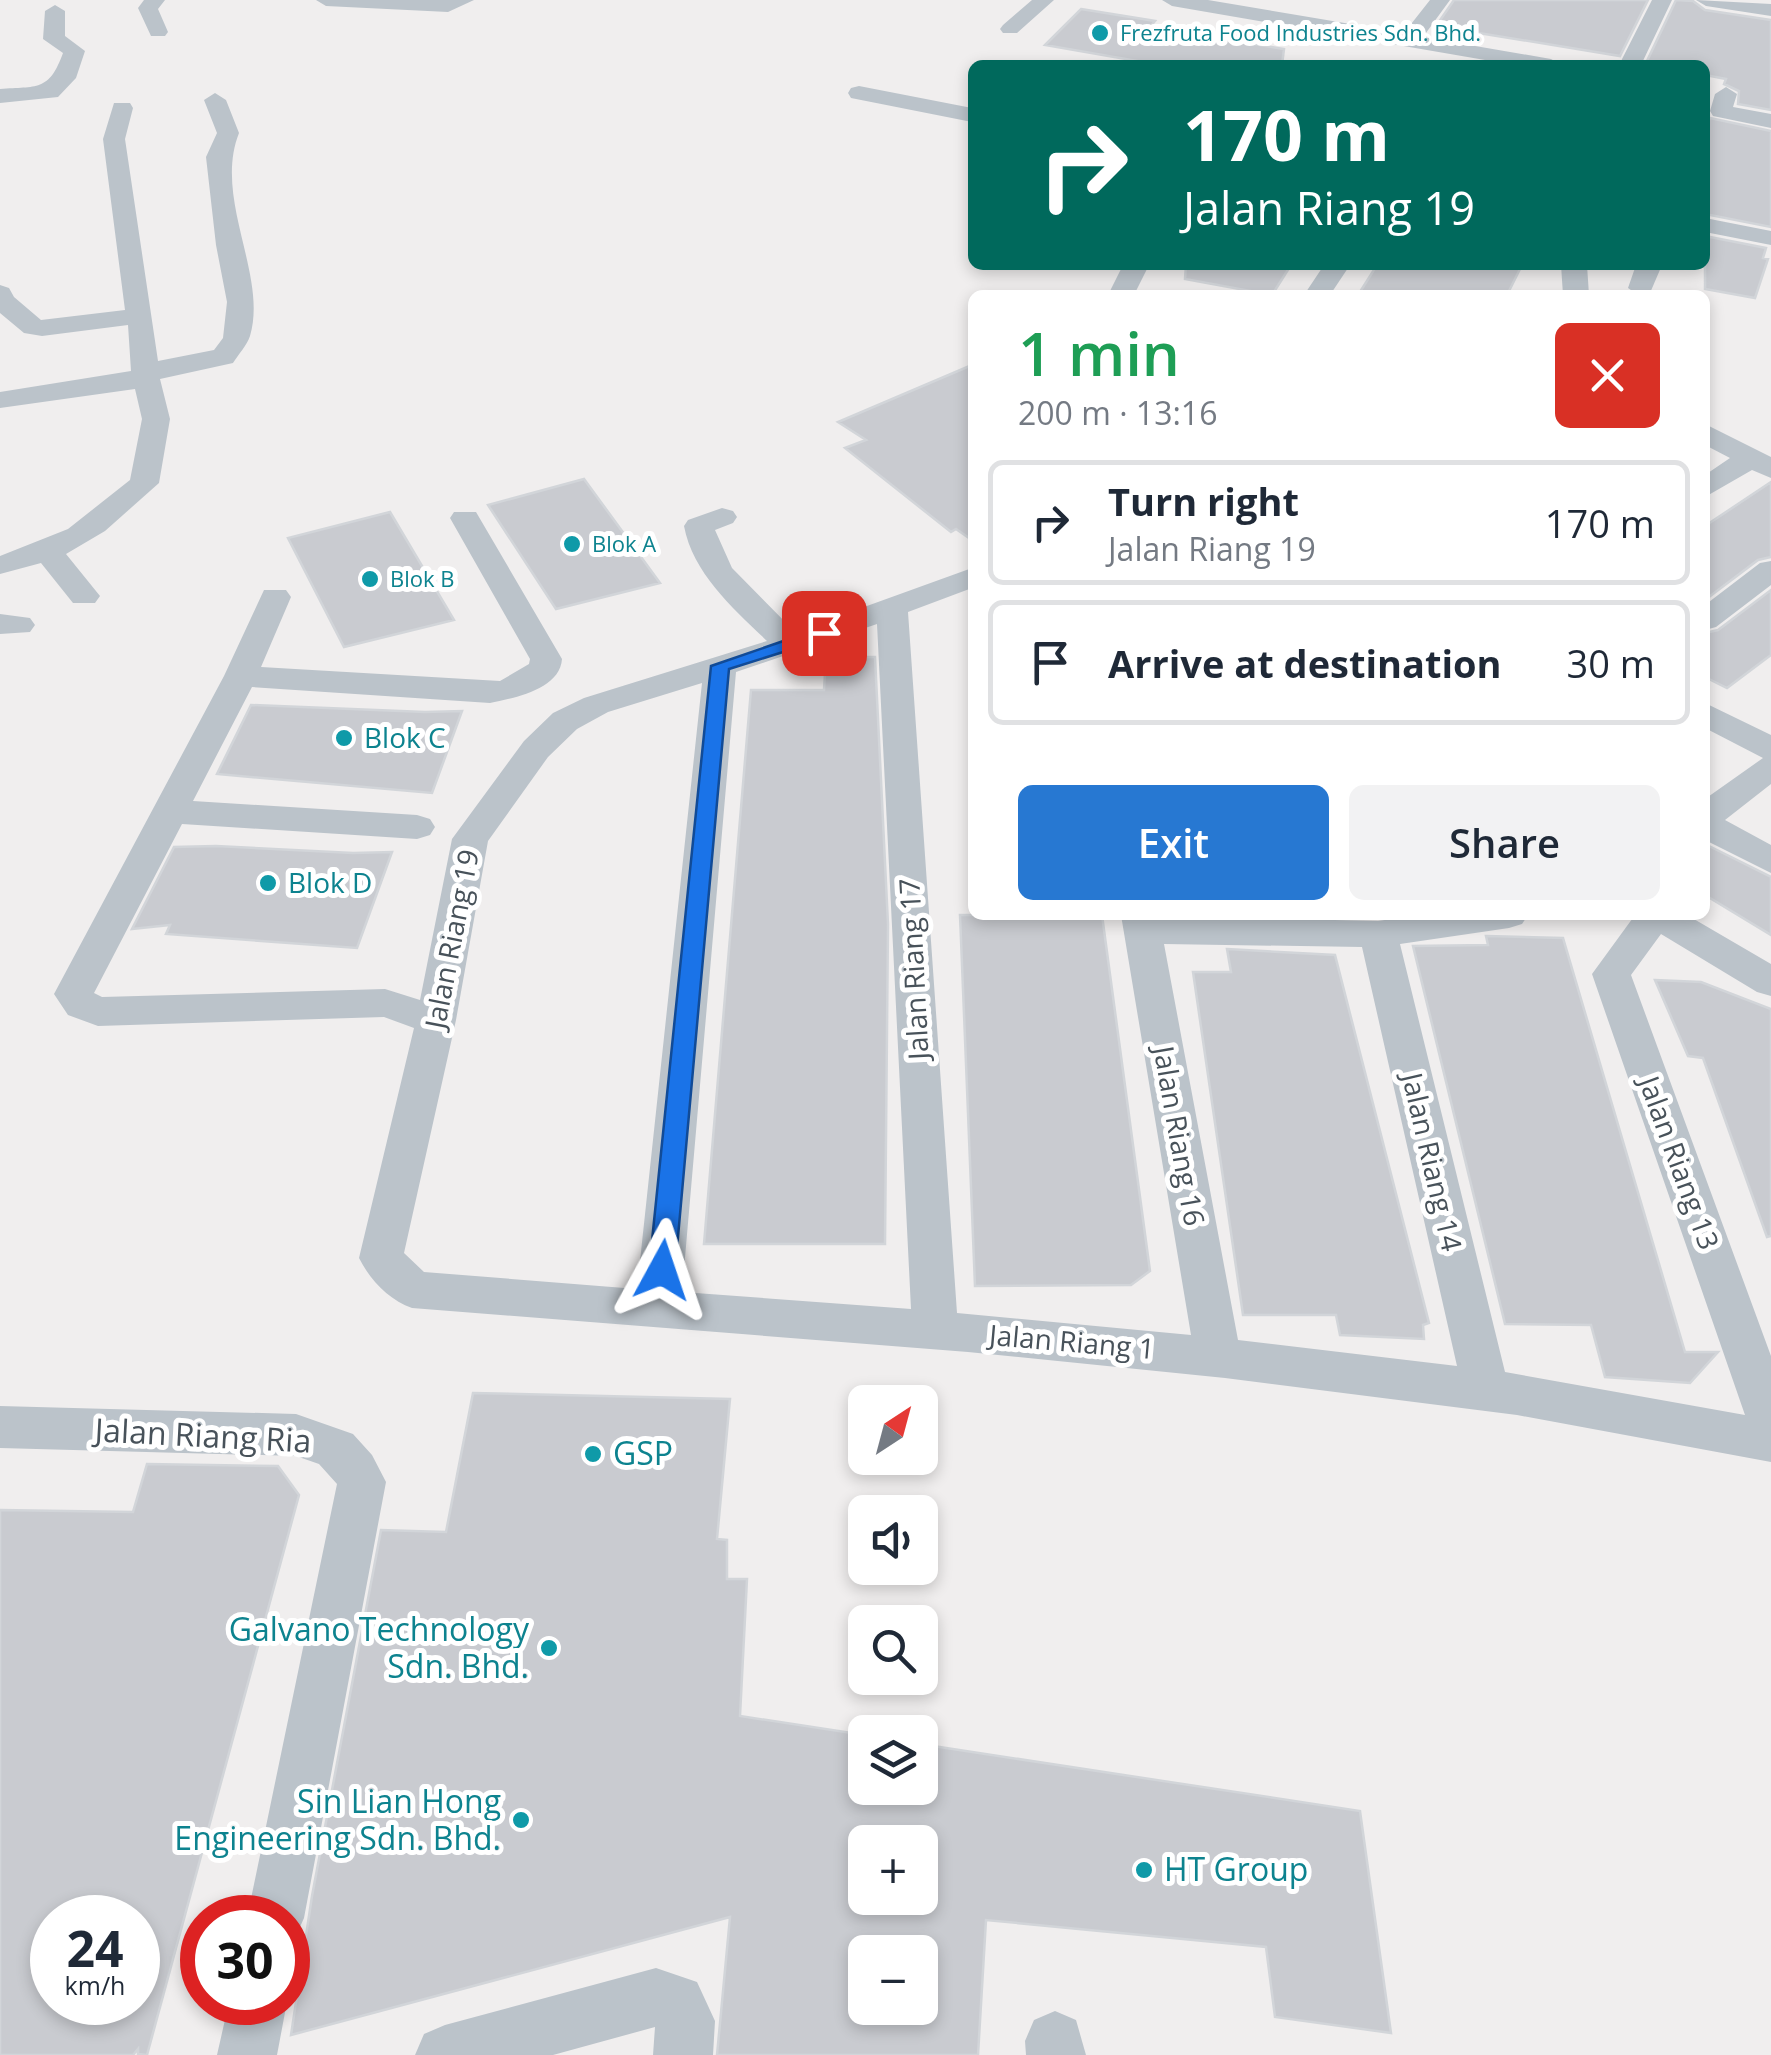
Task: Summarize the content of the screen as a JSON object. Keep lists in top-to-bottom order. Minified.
{"streets":{"street":["Jalan Riang 19","Jalan Riang 17","Jalan Riang 16","Jalan Riang 14","Jalan Riang 13","Jalan Riang 1","Jalan Riang Ria"]},"crossings":[["Jalan Riang 19","Jalan Riang 17"],["Jalan Riang 19","Jalan Riang 1"],["Jalan Riang 17","Jalan Riang 1"],["Jalan Riang 16","Jalan Riang 1"],["Jalan Riang 14","Jalan Riang 1"]],"places":["Frezfruta Food Industries Sdn. Bhd.","Blok A","Blok B","Blok C","Blok D","GSP","Galvano Technology Sdn. Bhd.","Sin Lian Hong Engineering Sdn. Bhd.","HT Group"],"north":"top right","page":{"turn":["170 m","Jalan Riang 19"],"heading":["1 min","200 m · 13:16"],"list":[{"name":"Turn right","note":"Jalan Riang 19","value":"170 m"},{"name":"Arrive at destination","value":"30 m"}],"buttons":["Exit","Share"],"map_buttons":["+","−"],"speed":"24 km/h","limit":"30"}}
